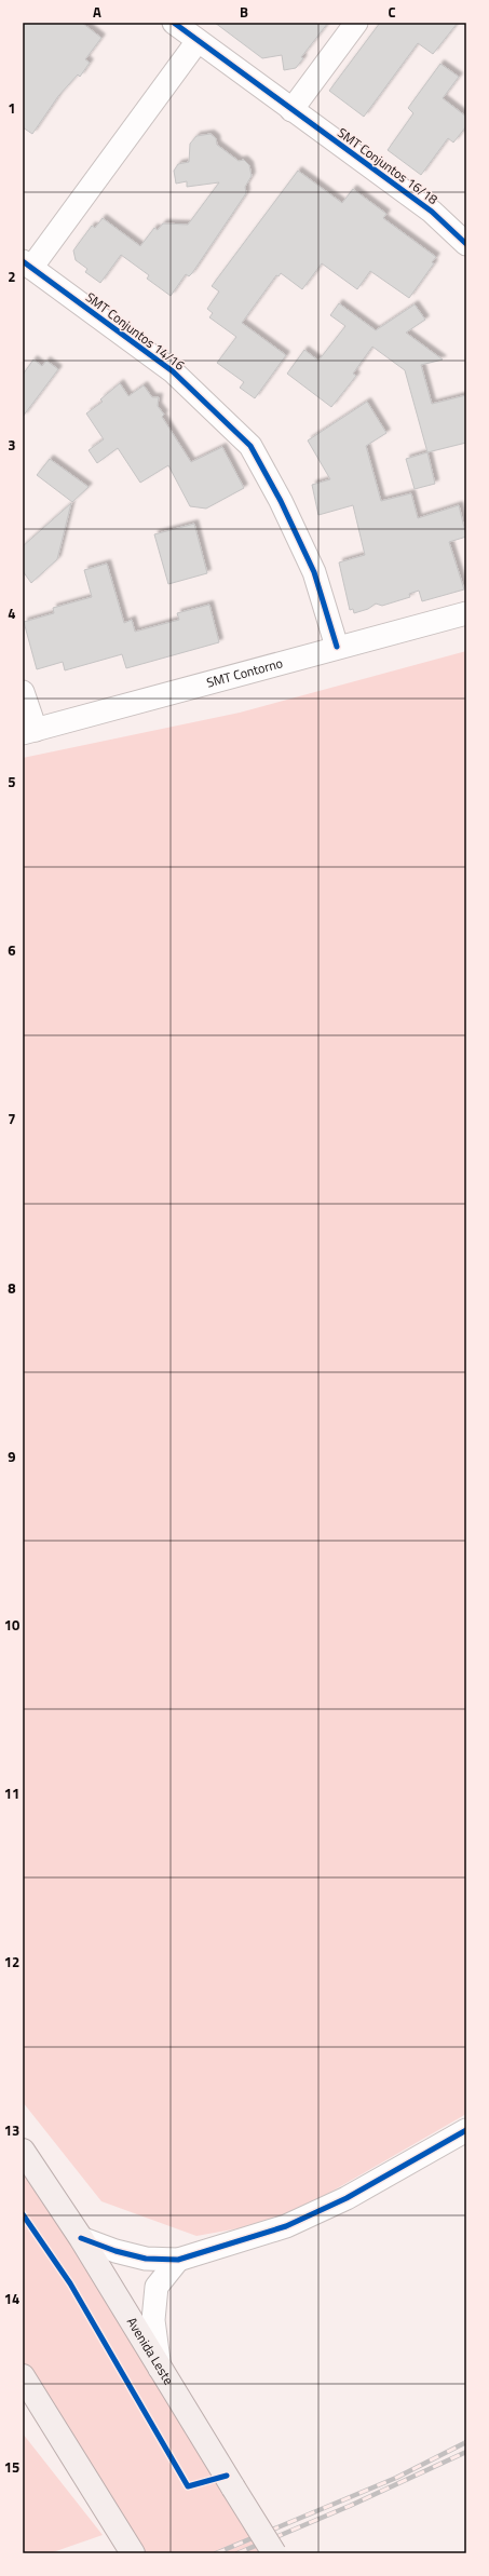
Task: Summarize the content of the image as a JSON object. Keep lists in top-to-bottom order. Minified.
{"streets":{"main road":["Avenida Leste"],"street":["SMT Conjuntos 16/18","SMT Conjuntos 14/16","SMT Contorno"]},"crossings":[["SMT Conjuntos 14/16","SMT Contorno"]],"grid":{"columns":["A","B","C"],"rows":["1","2","3","4","5","6","7","8","9","10","11","12","13","14","15"]}}
